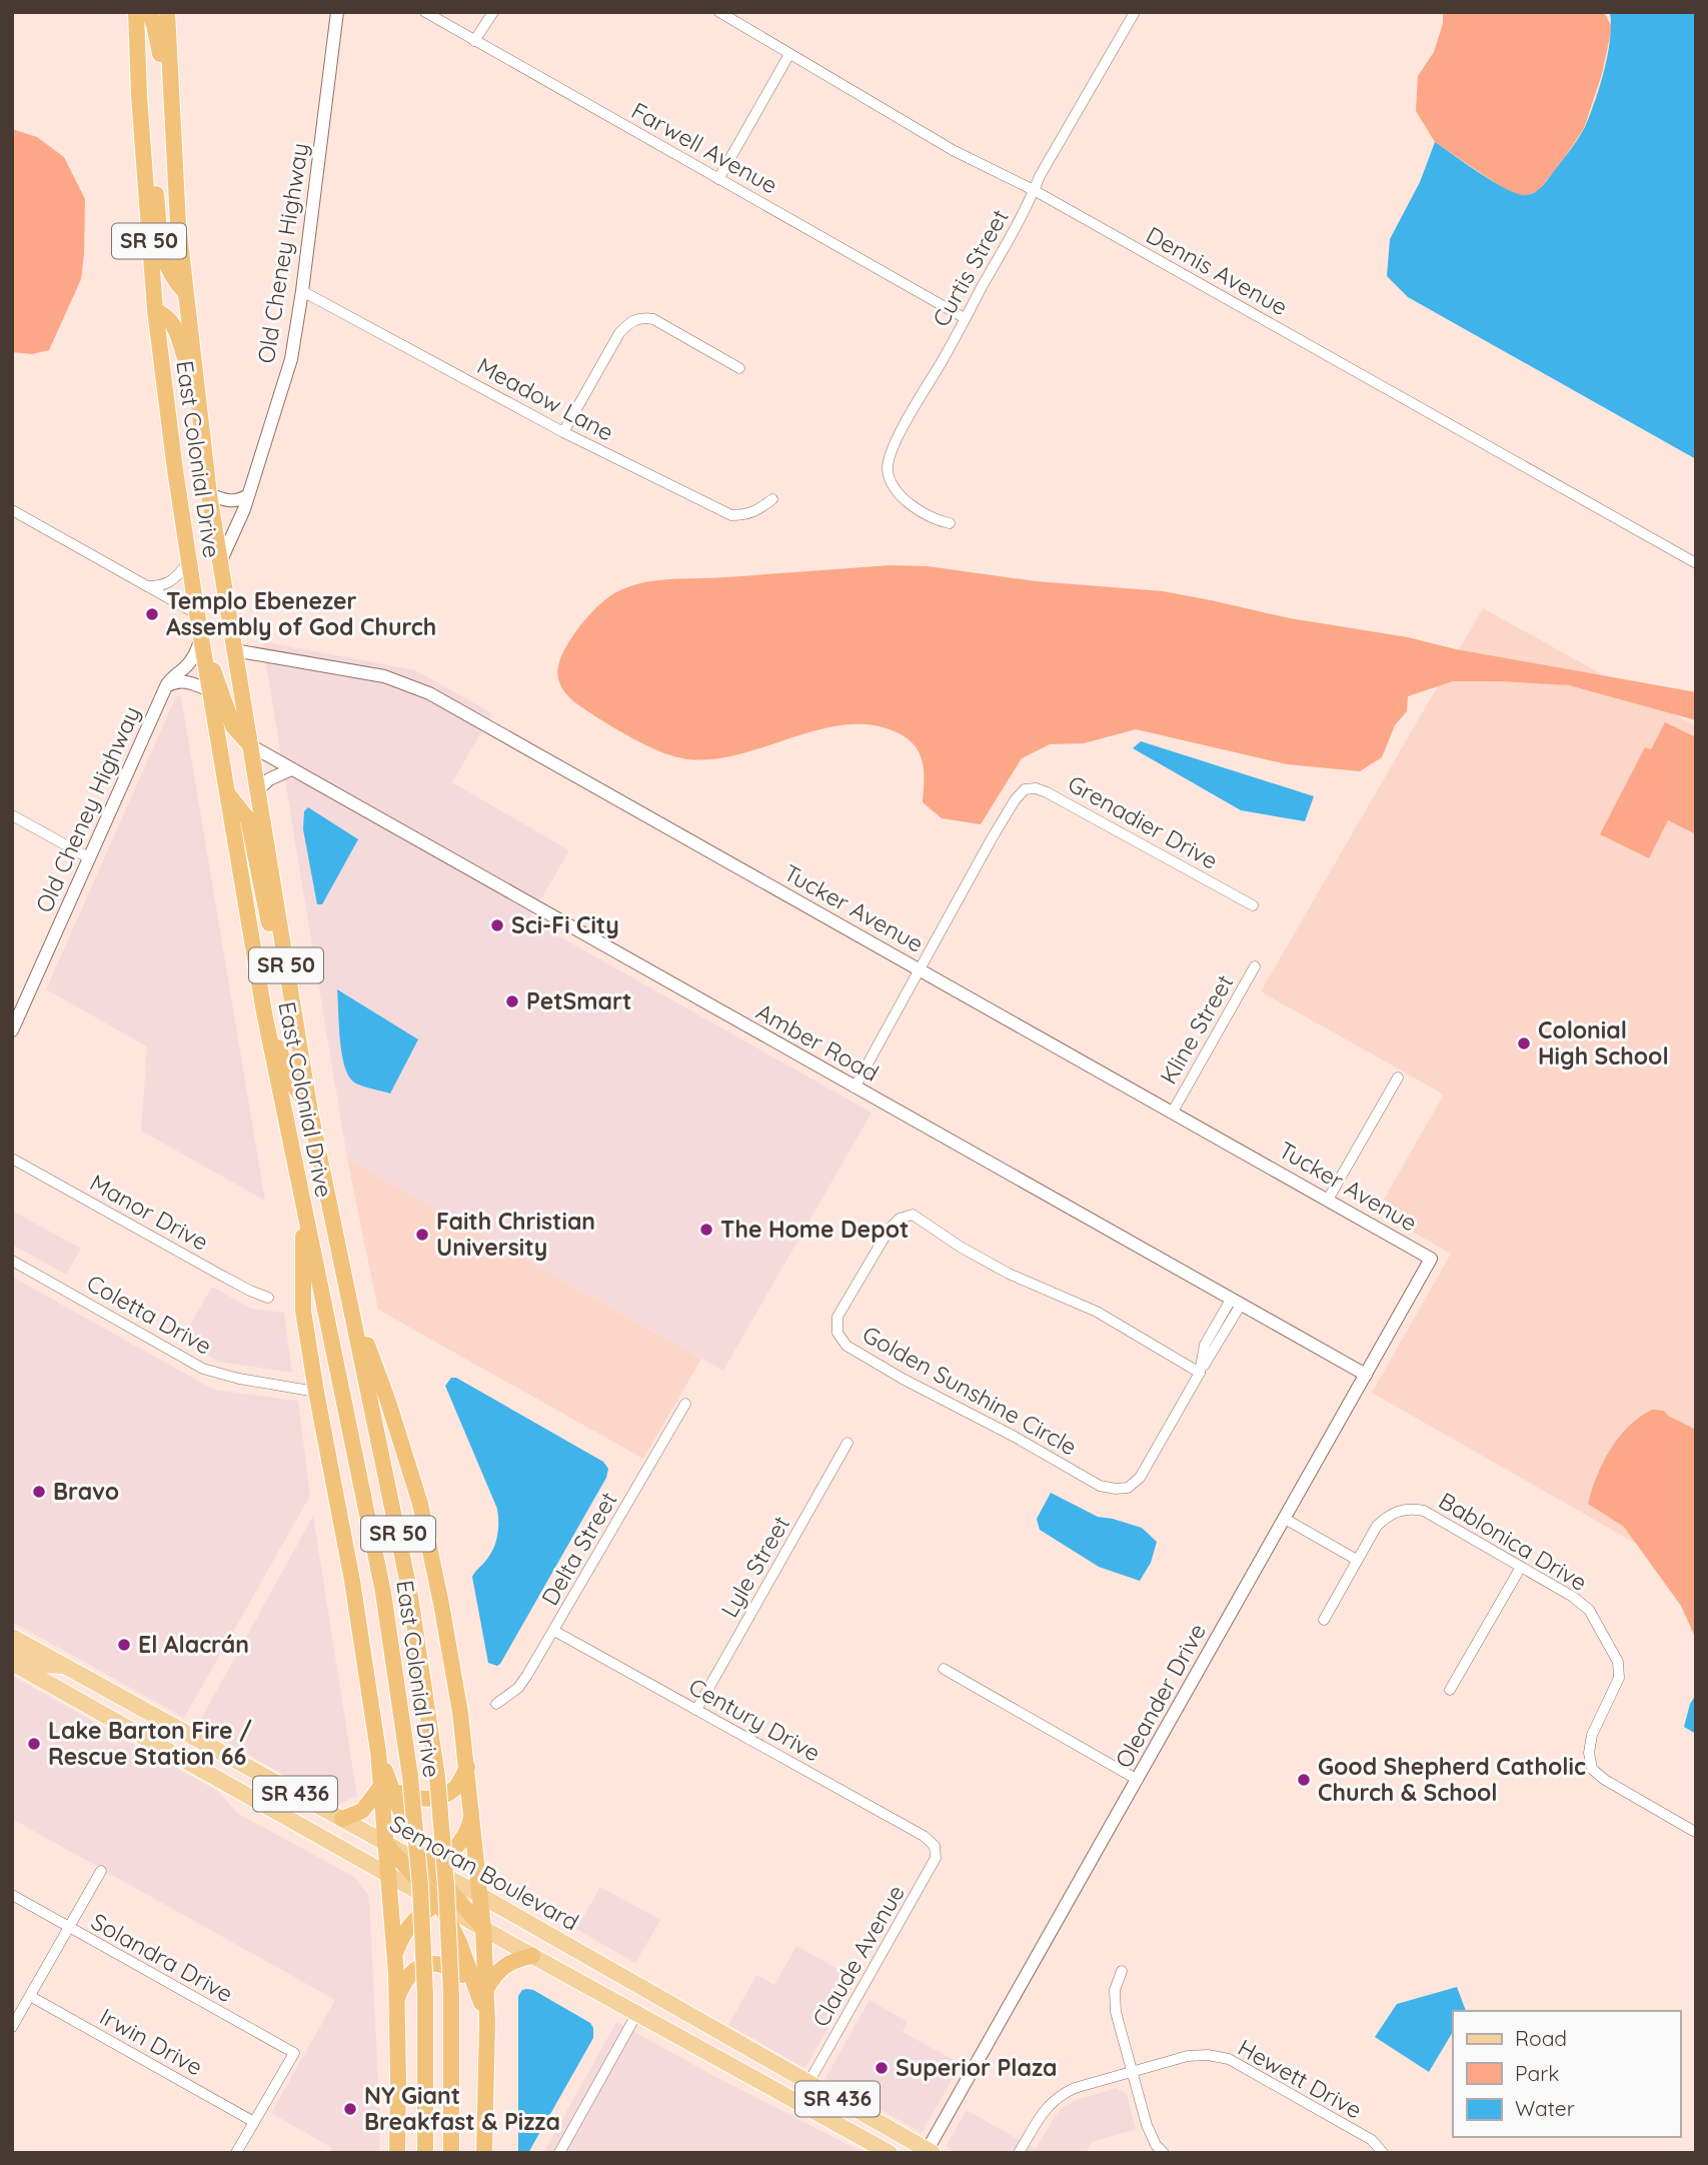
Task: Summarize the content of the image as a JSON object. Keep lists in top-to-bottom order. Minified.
{"streets":{"highway":["SR 50","East Colonial Drive"],"main road":["SR 436","Semoran Boulevard"],"street":["Farwell Avenue","Old Cheney Highway","Curtis Street","Dennis Avenue","Meadow Lane","Grenadier Drive","Tucker Avenue","Kline Street","Amber Road","Manor Drive","Coletta Drive","Golden Sunshine Circle","Bablonica Drive","Delta Street","Lyle Street","Oleander Drive","Century Drive","Claude Avenue","Solandra Drive","Irwin Drive","Hewett Drive"]},"crossings":[["Farwell Avenue","Curtis Street"],["Old Cheney Highway","Meadow Lane"],["Old Cheney Highway","East Colonial Drive"],["Curtis Street","Dennis Avenue"],["East Colonial Drive","Tucker Avenue"],["East Colonial Drive","Amber Road"],["Grenadier Drive","Tucker Avenue"],["Tucker Avenue","Kline Street"],["Tucker Avenue","Oleander Drive"],["Amber Road","Golden Sunshine Circle"],["Amber Road","Oleander Drive"],["Delta Street","Century Drive"],["Lyle Street","Century Drive"],["Oleander Drive","Semoran Boulevard"],["Century Drive","Claude Avenue"],["Semoran Boulevard","Claude Avenue"],["Solandra Drive","Irwin Drive"]],"places":["Templo Ebenezer Assembly of God Church","Sci-Fi City","PetSmart","Colonial High School","The Home Depot","Faith Christian University","Bravo","El Alacrán","Lake Barton Fire / Rescue Station 66","Good Shepherd Catholic Church & School","Superior Plaza","NY Giant Breakfast & Pizza"],"legend":["Road","Park","Water"]}
